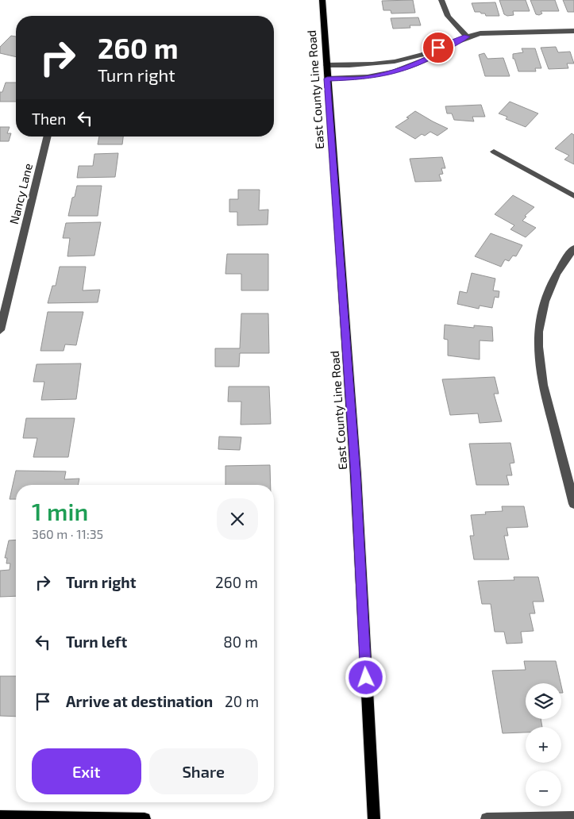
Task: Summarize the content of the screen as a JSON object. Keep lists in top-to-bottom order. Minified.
{"streets":{"main road":["East County Line Road"],"street":["Nancy Lane"]},"page":{"turn":["260 m","Turn right"],"then":"Then","heading":["1 min","360 m · 11:35"],"list":[{"name":"Turn right","value":"260 m"},{"name":"Turn left","value":"80 m"},{"name":"Arrive at destination","value":"20 m"}],"map_buttons":["+","−"],"buttons":["Exit","Share"]}}
